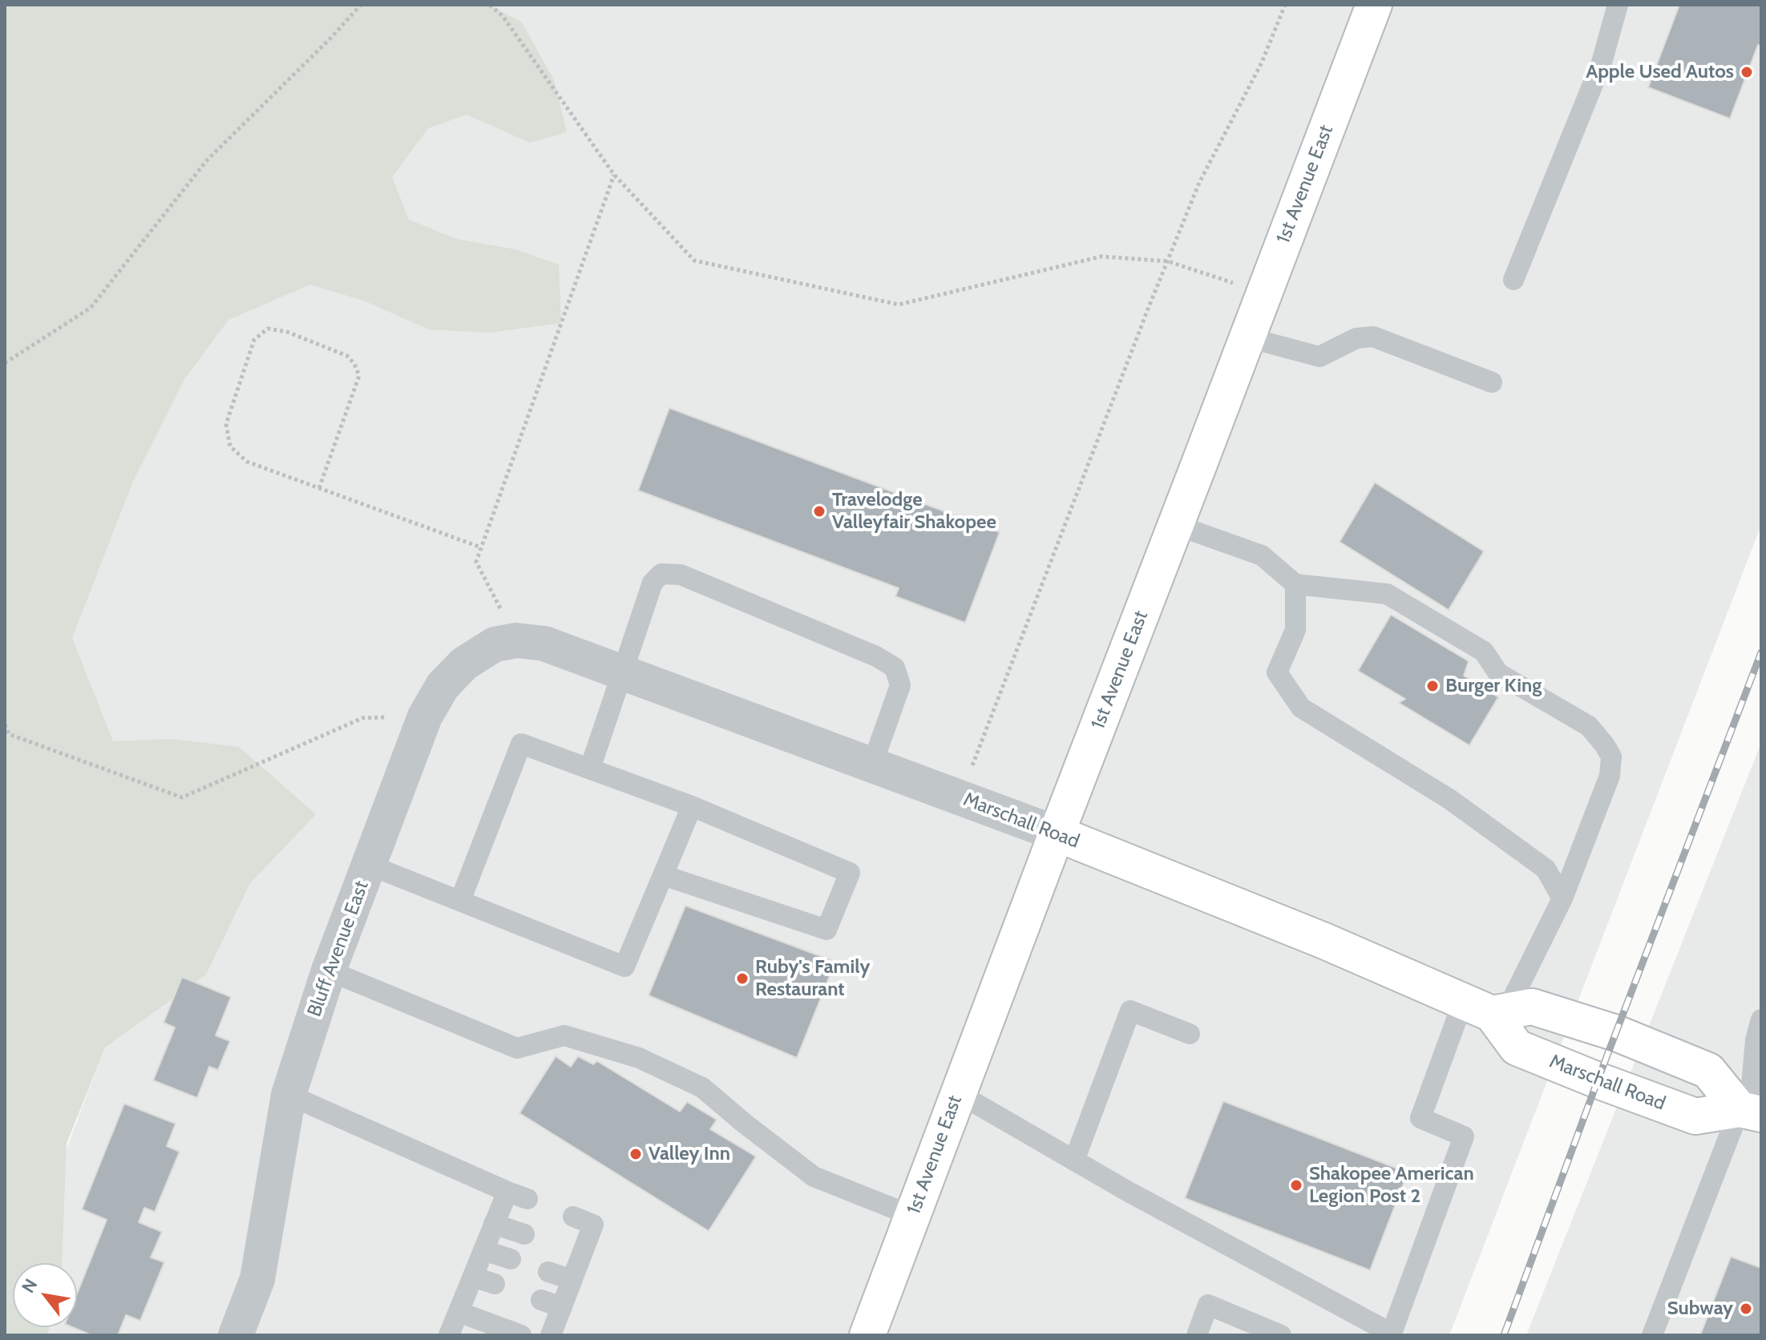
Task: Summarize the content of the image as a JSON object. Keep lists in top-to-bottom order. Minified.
{"streets":{"main road":["1st Avenue East","Marschall Road"],"street":["Bluff Avenue East"]},"crossings":[["1st Avenue East","Marschall Road"],["Marschall Road","Bluff Avenue East"]],"places":["Apple Used Autos","Travelodge Valleyfair Shakopee","Burger King","Ruby's Family Restaurant","Valley Inn","Shakopee American Legion Post 2","Subway"],"north":"top left"}
